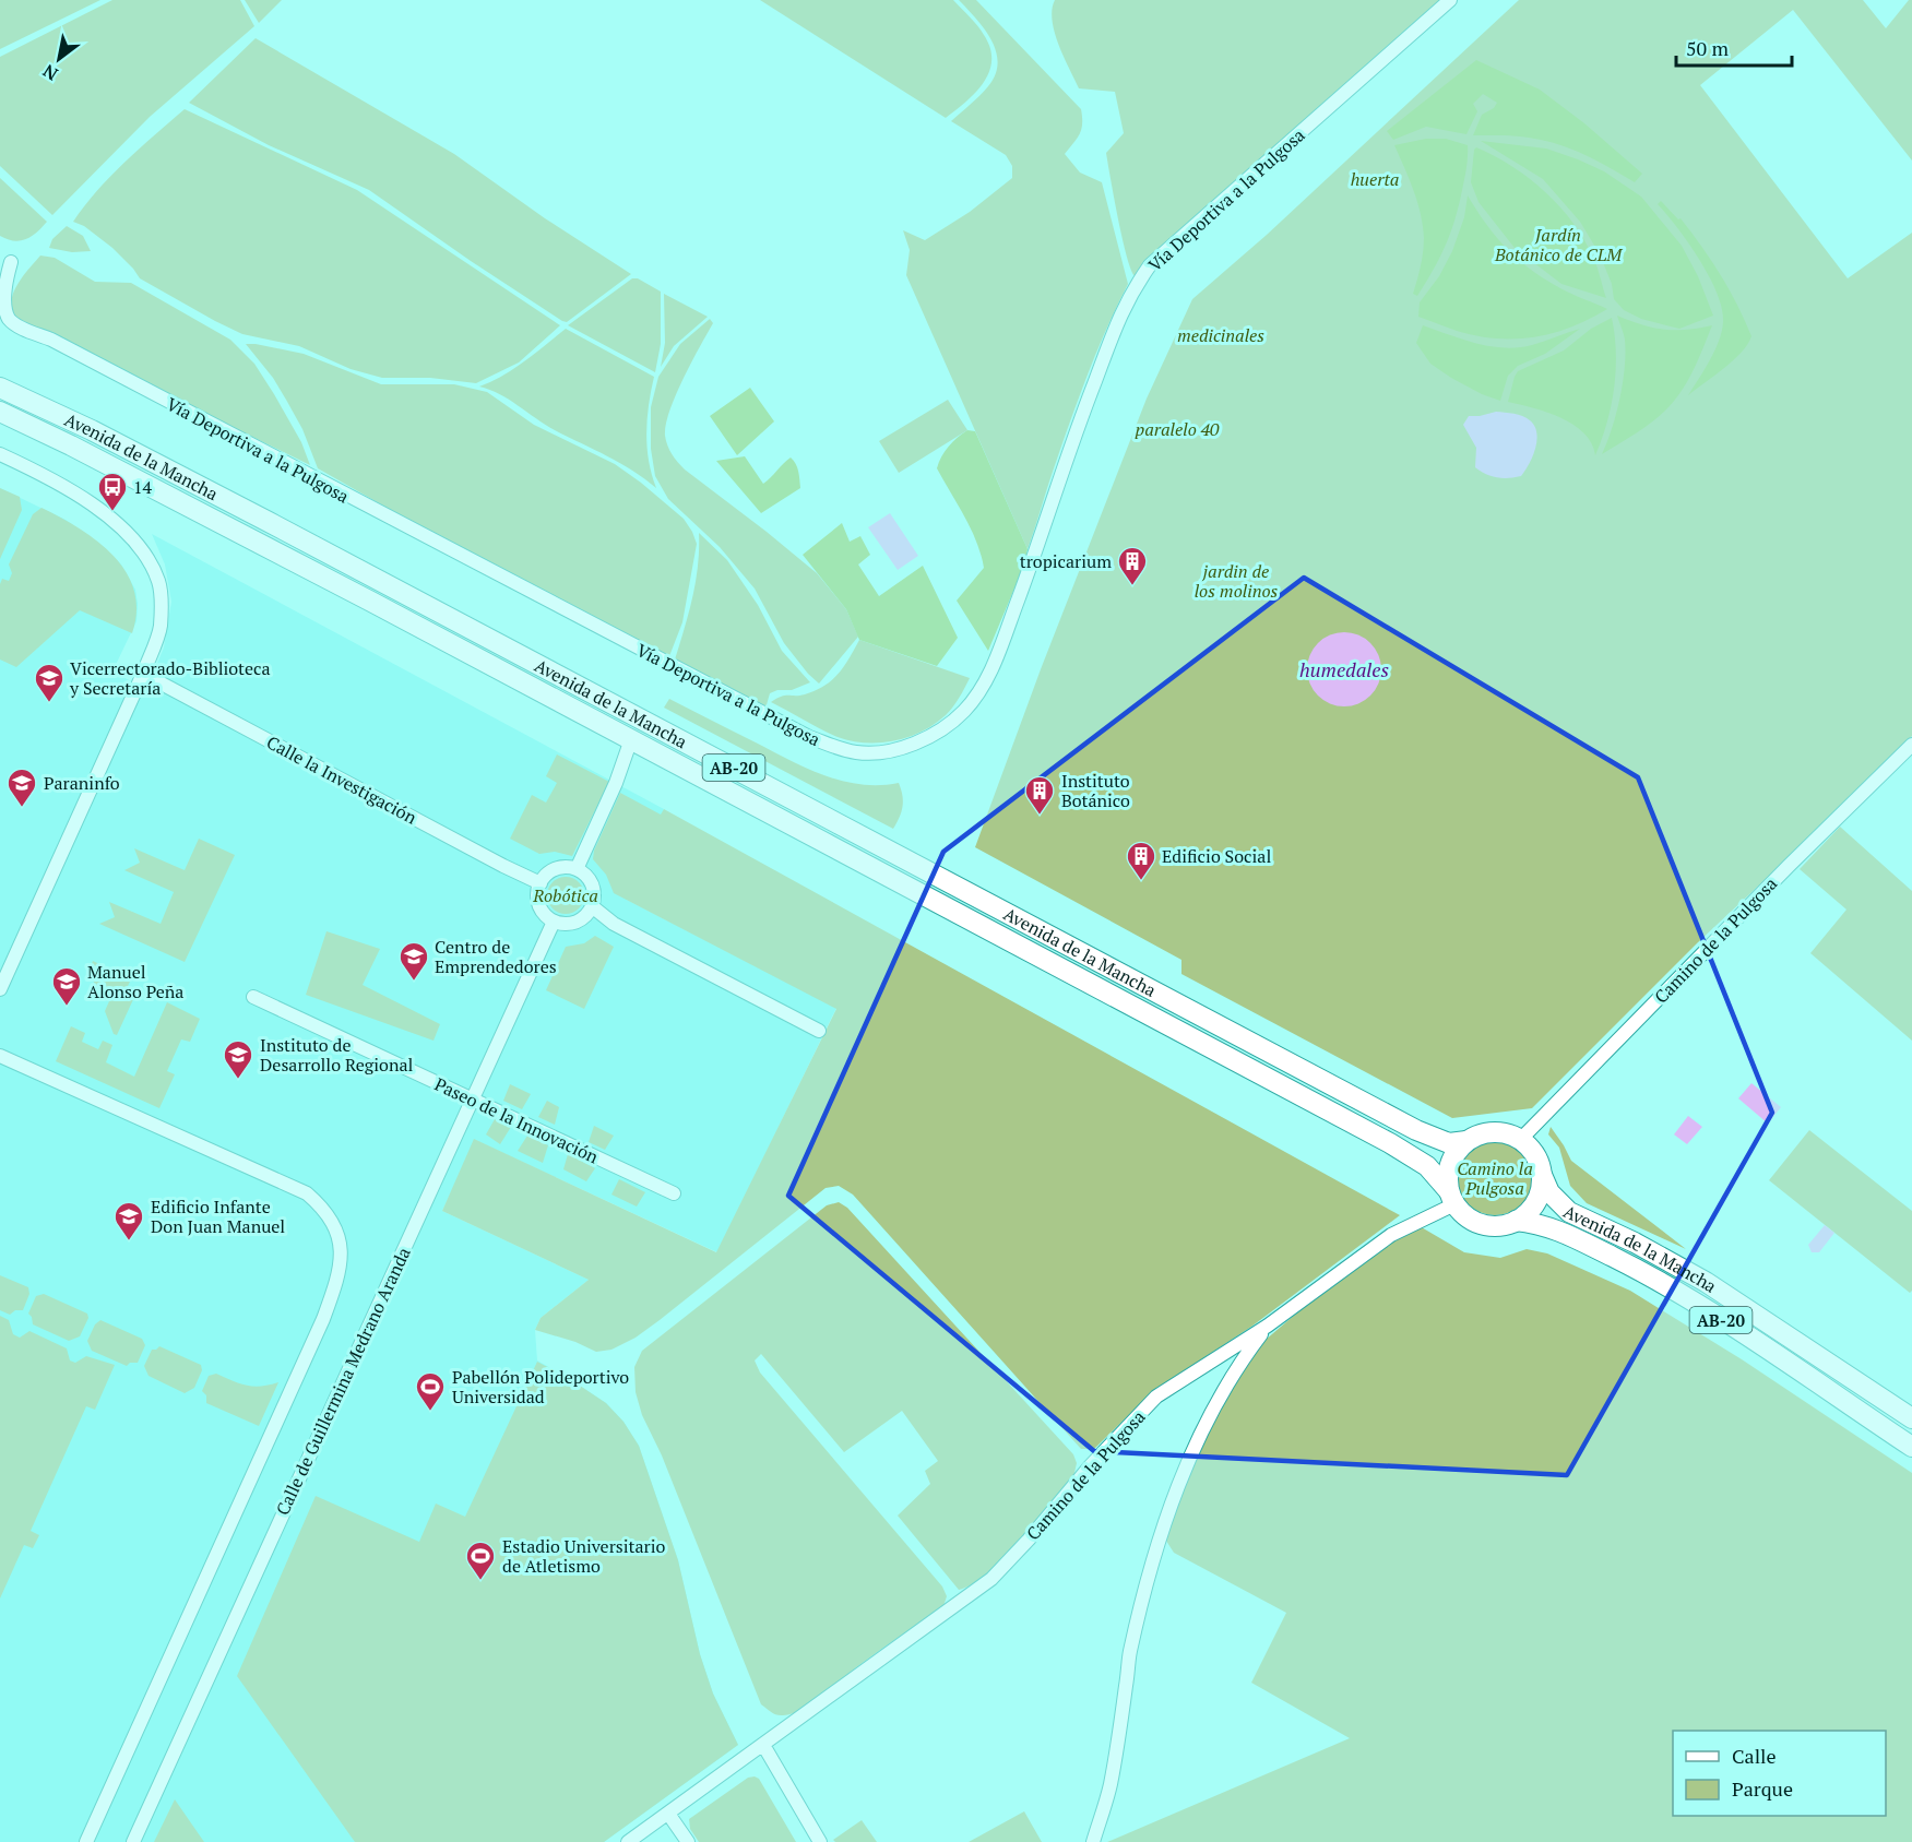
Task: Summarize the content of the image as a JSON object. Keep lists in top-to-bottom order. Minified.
{"streets":{"main road":["Avenida de la Mancha","AB-20"],"street":["Vía Deportiva a la Pulgosa","Calle la Investigación","Camino de la Pulgosa","Paseo de la Innovación","Calle de Guillermina Medrano Aranda"]},"crossings":[["Avenida de la Mancha","AB-20"],["Avenida de la Mancha","Camino de la Pulgosa"],["AB-20","Camino de la Pulgosa"],["Calle la Investigación","Calle de Guillermina Medrano Aranda"],["Paseo de la Innovación","Calle de Guillermina Medrano Aranda"]],"water":["humedales"],"parks":["huerta","Jardín Botánico de CLM","medicinales","paralelo 40","jardin de los molinos","Robótica","Camino la Pulgosa"],"places":{"bus stop":["14"],"building":["tropicarium","Instituto Botánico","Edificio Social"],"school or university":["Vicerrectorado-Biblioteca y Secretaría","Paraninfo","Centro de Emprendedores","Manuel Alonso Peña","Instituto de Desarrollo Regional","Edificio Infante Don Juan Manuel"],"sports":["Pabellón Polideportivo Universidad","Estadio Universitario de Atletismo"]},"legend":["Calle","Parque"],"scale_bar":"50 m","north":"bottom left"}
